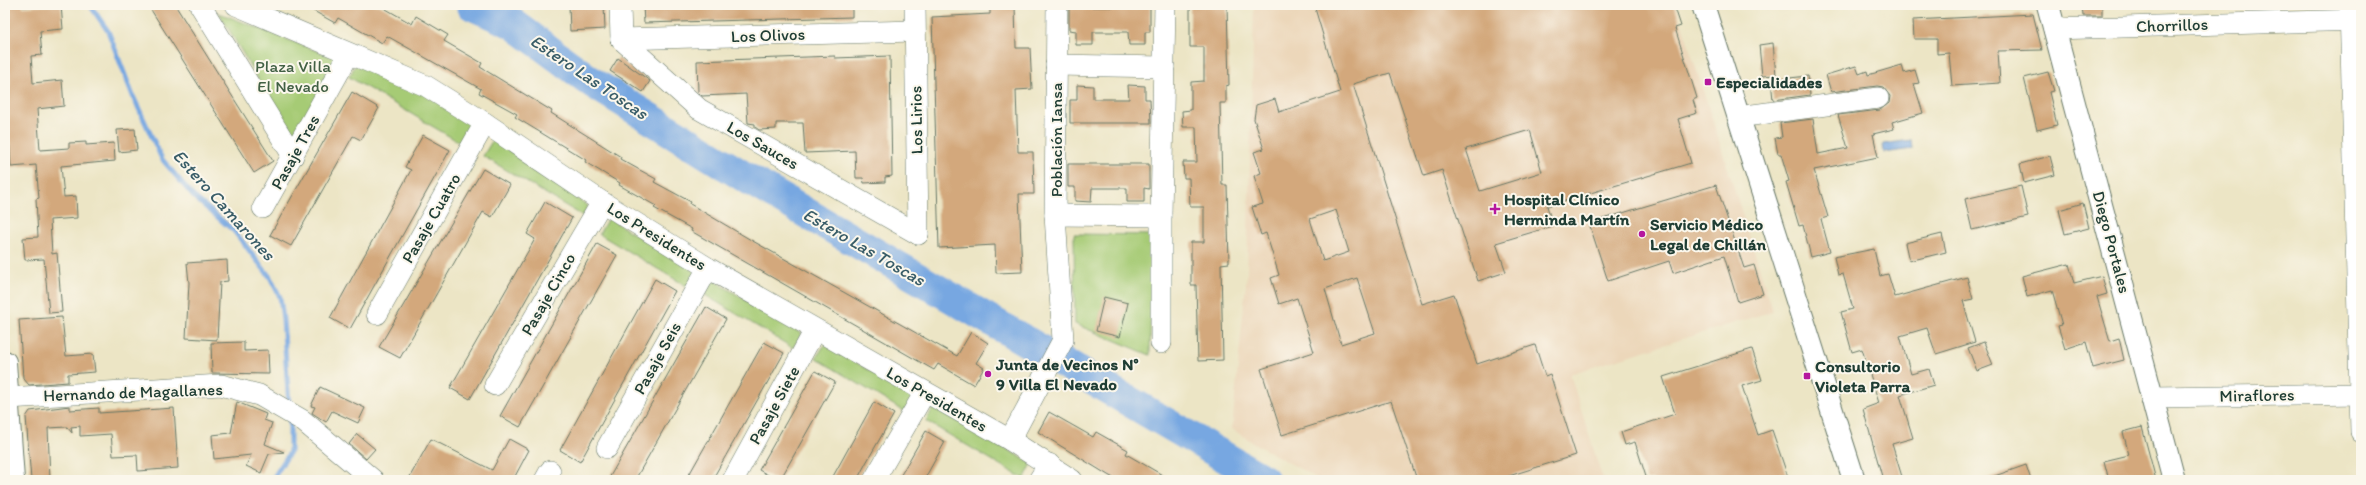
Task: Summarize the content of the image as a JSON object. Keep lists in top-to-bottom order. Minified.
{"streets":{"main road":["Diego Portales"],"street":["Chorrillos","Los Olivos","Los Lirios","Población Iansa","Los Sauces","Pasaje Tres","Pasaje Cuatro","Los Presidentes","Pasaje Cinco","Pasaje Seis","Hernando de Magallanes","Miraflores","Pasaje Siete"]},"crossings":[["Chorrillos","Diego Portales"],["Los Olivos","Los Lirios"],["Los Olivos","Los Sauces"],["Los Lirios","Los Sauces"],["Población Iansa","Los Presidentes"],["Pasaje Tres","Los Presidentes"],["Pasaje Cuatro","Los Presidentes"],["Los Presidentes","Pasaje Cinco"],["Los Presidentes","Pasaje Seis"],["Los Presidentes","Pasaje Siete"],["Diego Portales","Miraflores"]],"water":["Estero Las Toscas","Estero Camarones"],"parks":["Plaza Villa El Nevado"],"places":{"transit":["Especialidades","Consultorio Violeta Parra"],"health":["Hospital Clínico Herminda Martín"],"other":["Servicio Médico Legal de Chillán","Junta de Vecinos N° 9 Villa El Nevado"]}}
